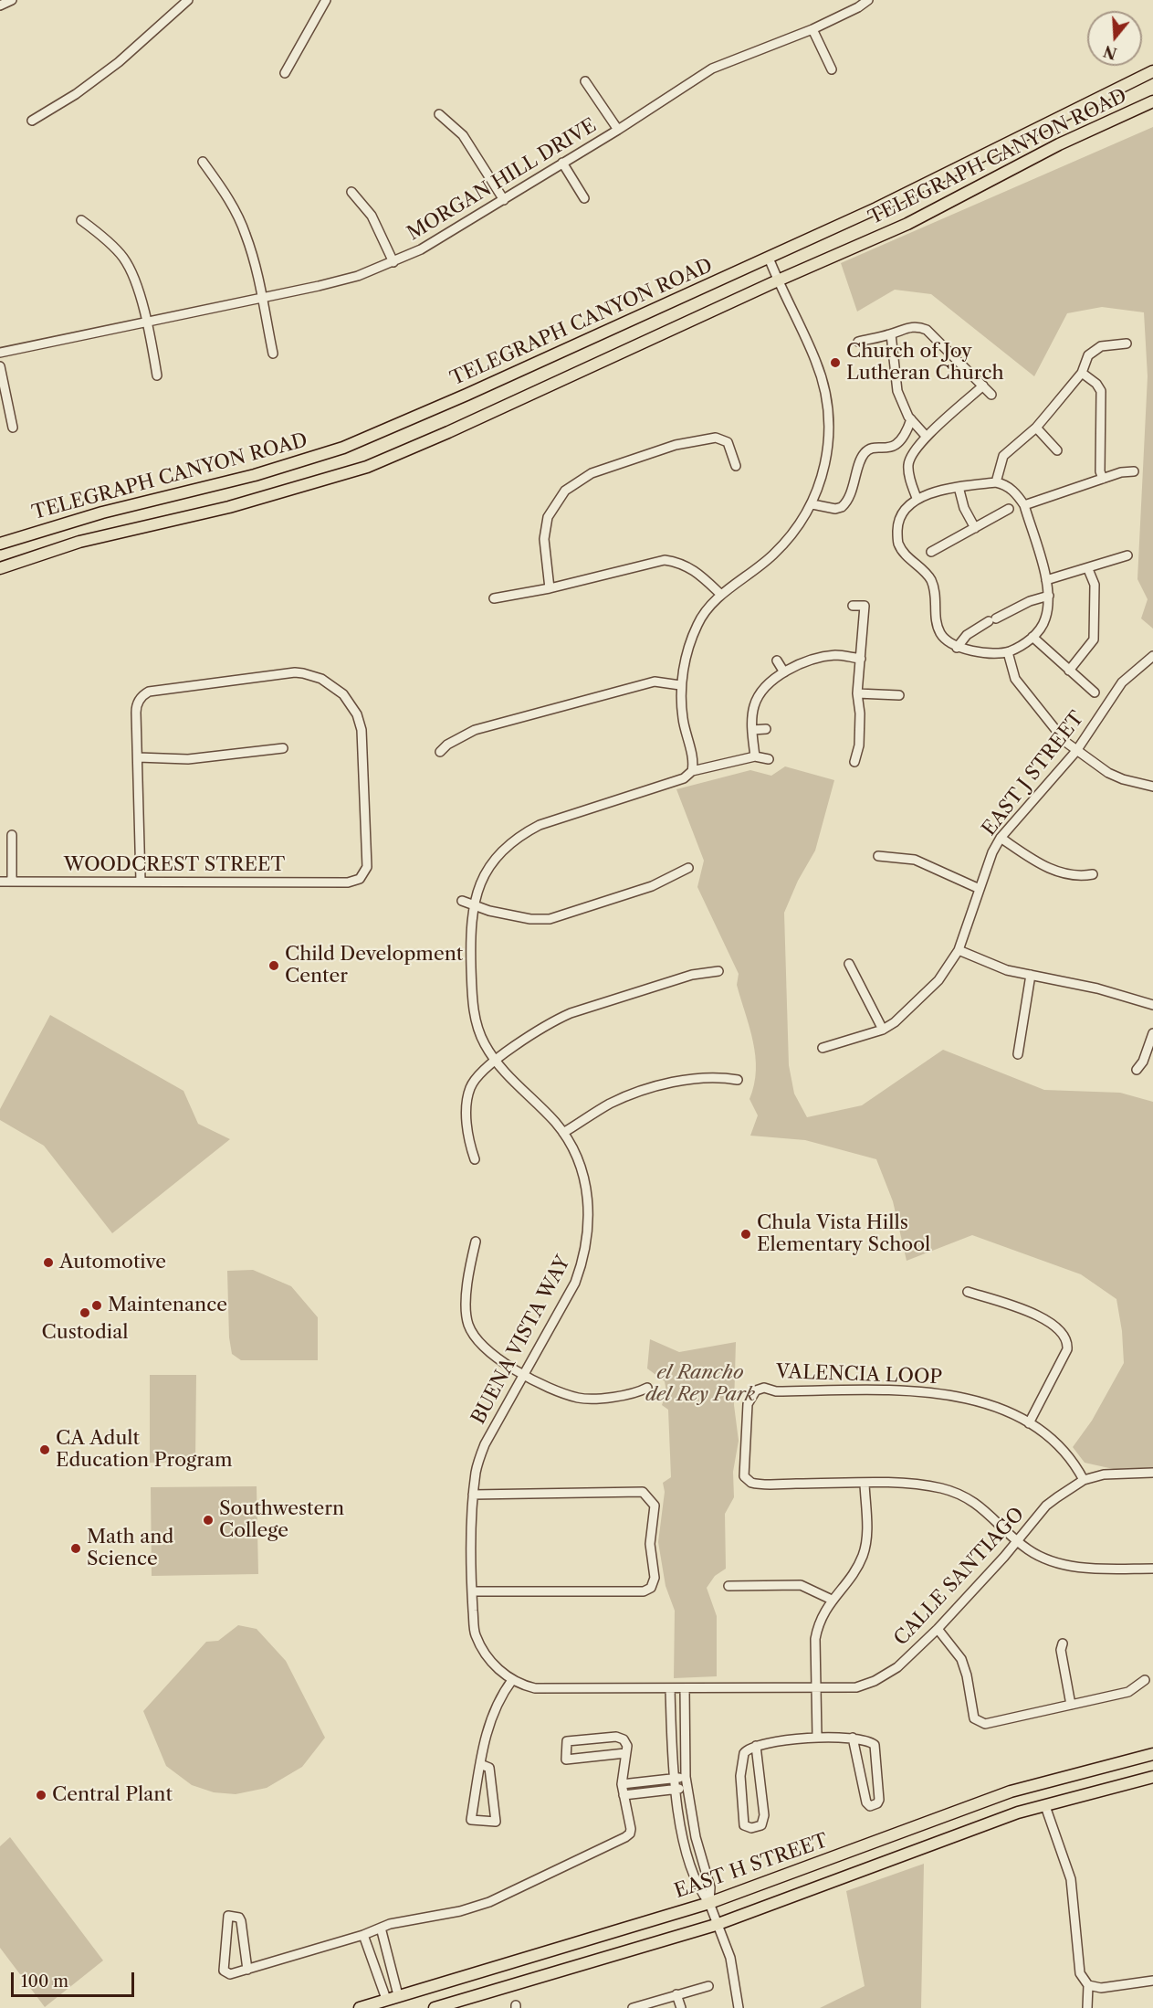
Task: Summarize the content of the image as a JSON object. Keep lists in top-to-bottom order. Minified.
{"streets":{"main road":["TELEGRAPH CANYON ROAD","EAST H STREET"],"street":["MORGAN HILL DRIVE","EAST J STREET","WOODCREST STREET","BUENA VISTA WAY","VALENCIA LOOP","CALLE SANTIAGO"]},"crossings":[["BUENA VISTA WAY","CALLE SANTIAGO"],["VALENCIA LOOP","CALLE SANTIAGO"]],"parks":["el Rancho del Rey Park"],"places":["Church of Joy Lutheran Church","Child Development Center","Chula Vista Hills Elementary School","Automotive","Maintenance","Custodial","CA Adult Education Program","Southwestern College","Math and Science","Central Plant"],"scale_bar":"100 m","north":"bottom"}
